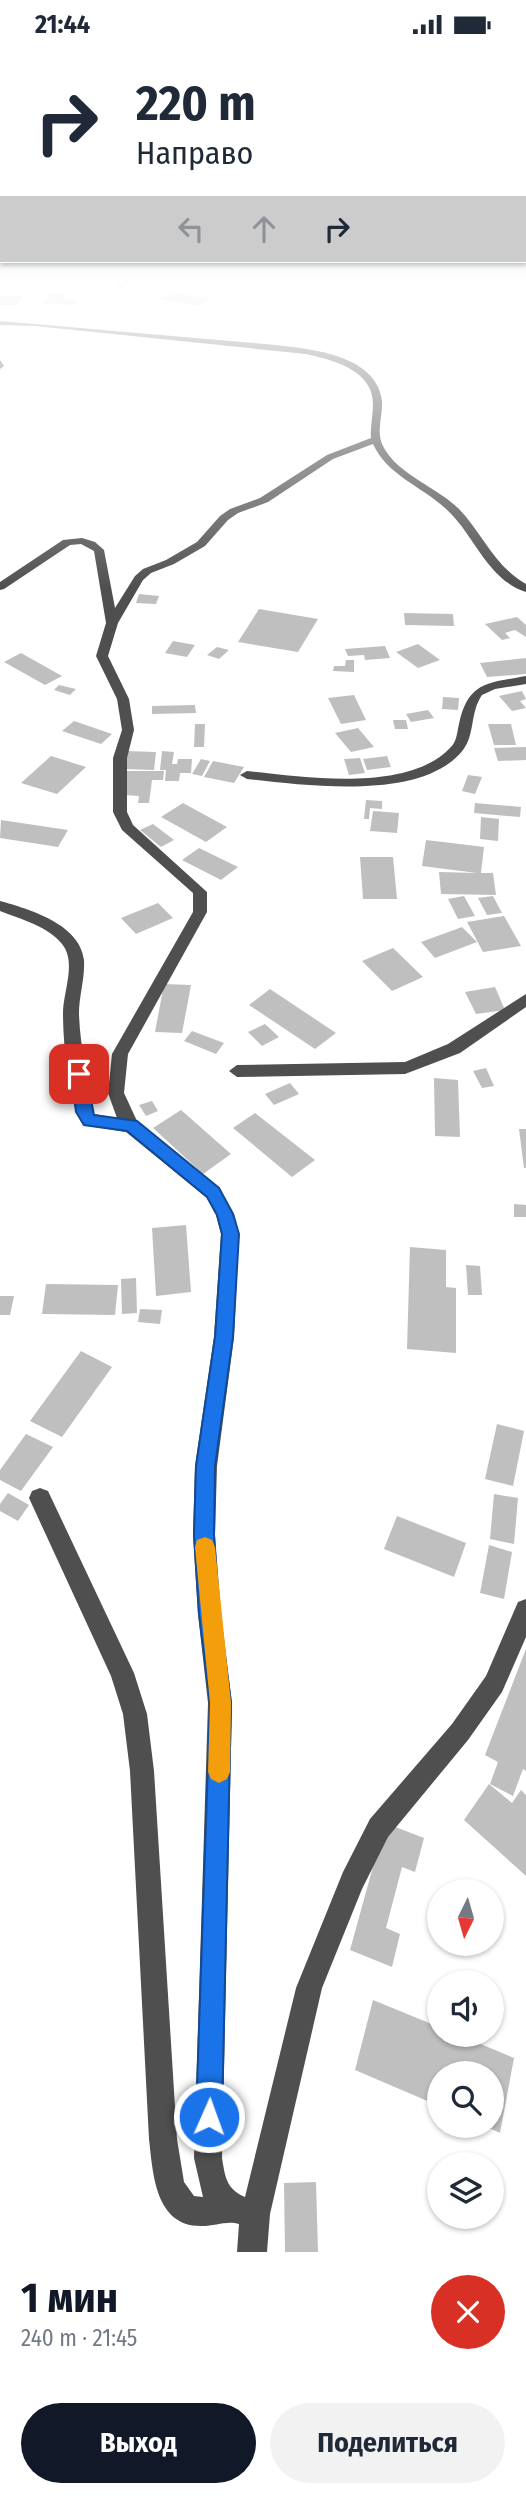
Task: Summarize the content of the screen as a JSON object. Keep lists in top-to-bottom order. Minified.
{"north":"bottom","page":{"status":"21:44","turn":["220 m","Направо"],"heading":["1 мин","240 m · 21:45"],"buttons":["Выход","Поделиться"]}}
